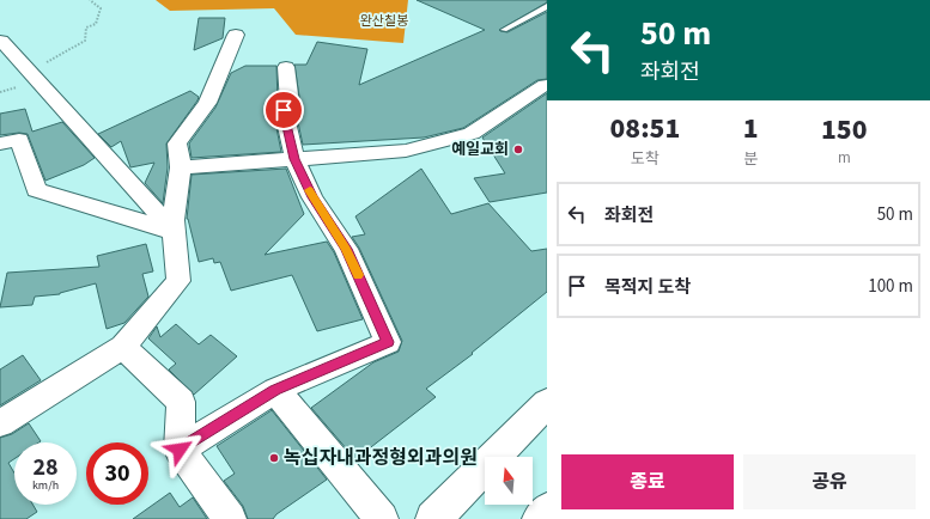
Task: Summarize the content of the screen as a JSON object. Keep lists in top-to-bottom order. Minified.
{"parks":["완산칠봉"],"places":["예일교회","녹십자내과정형외과의원"],"north":"top","page":{"turn":["50 m","좌회전"],"eta":["08:51","도착","1","분","150","m"],"list":[{"name":"좌회전","value":"50 m"},{"name":"목적지 도착","value":"100 m"}],"speed":"28 km/h","limit":"30","buttons":["종료","공유"]}}
